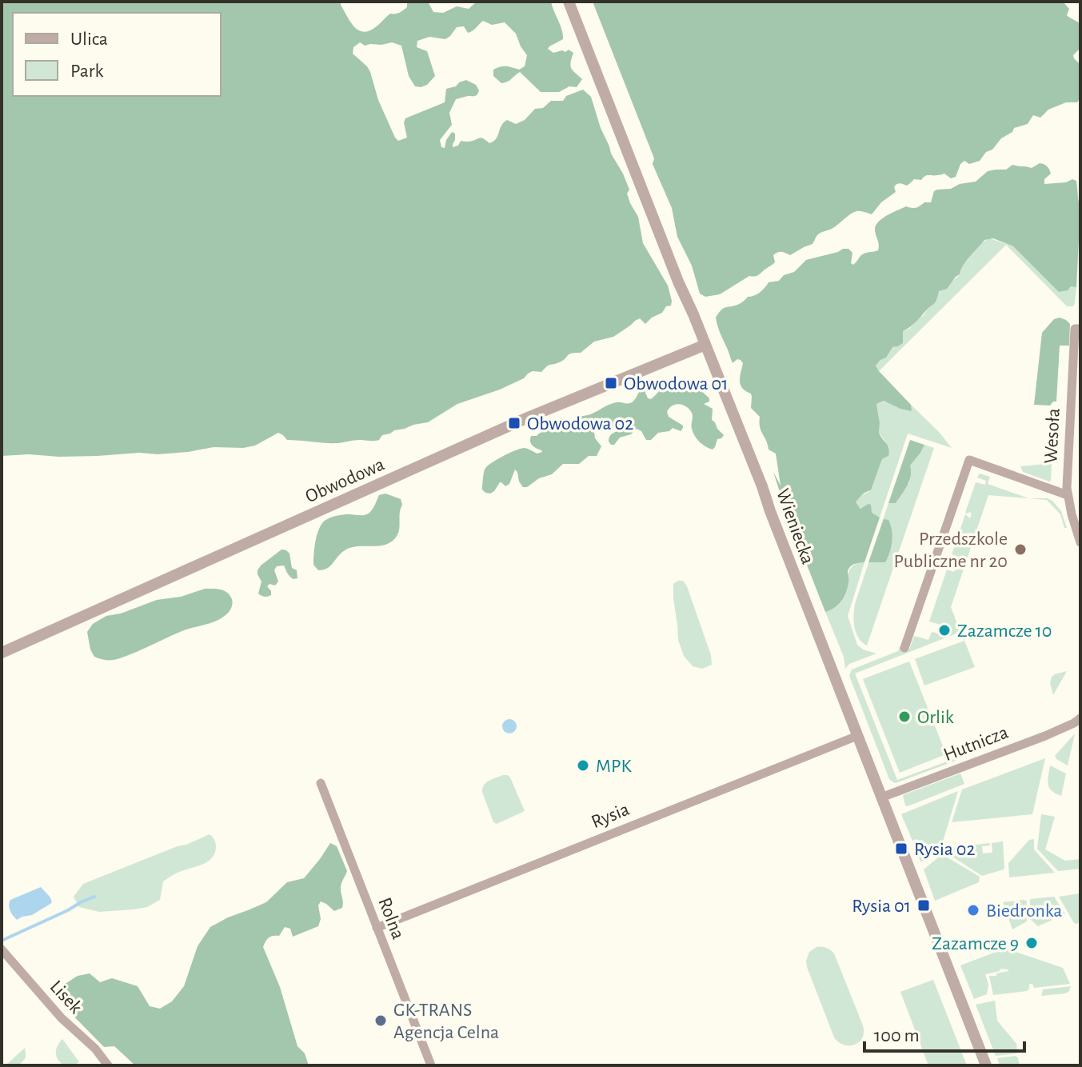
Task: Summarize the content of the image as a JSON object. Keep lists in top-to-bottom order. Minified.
{"streets":{"street":["Wesoła","Obwodowa","Wieniecka","Hutnicza","Rysia","Rolna","Lisek"]},"crossings":[["Obwodowa","Wieniecka"],["Wieniecka","Hutnicza"],["Wieniecka","Rysia"],["Rysia","Rolna"]],"places":{"transit":["Obwodowa 01","Obwodowa 02","Rysia 02","Rysia 01"],"other":["Przedszkole Publiczne nr 20","Zazamcze 10","Orlik","MPK","Biedronka","Zazamcze 9","GK-TRANS Agencja Celna"]},"legend":["Ulica","Park"],"scale_bar":"100 m"}
